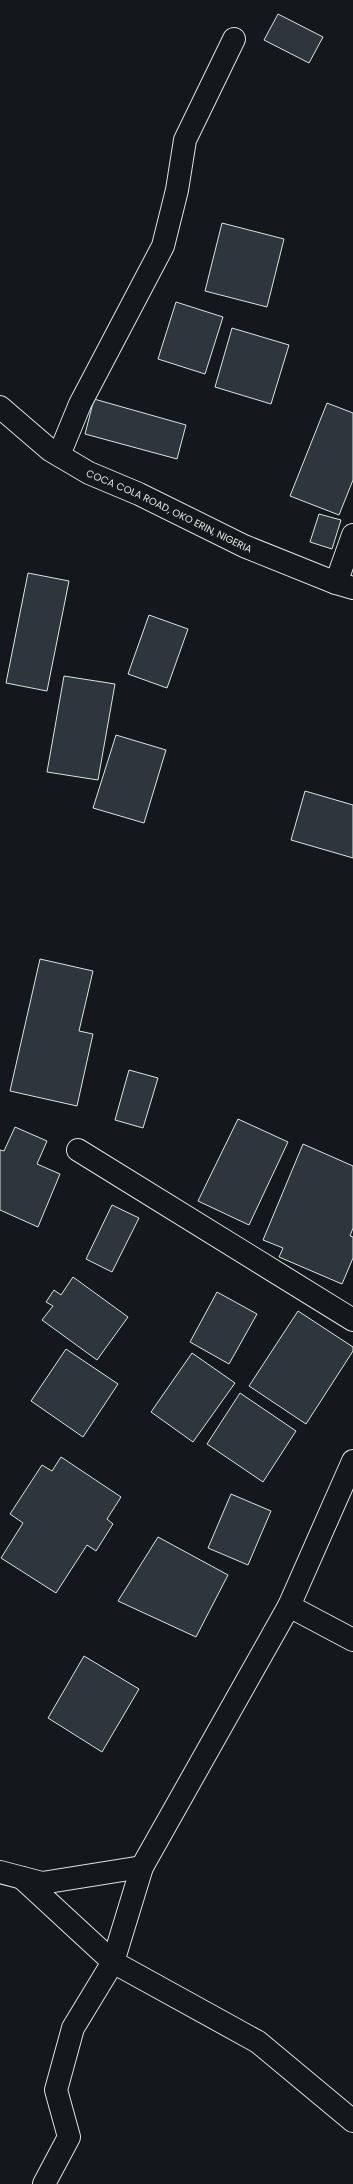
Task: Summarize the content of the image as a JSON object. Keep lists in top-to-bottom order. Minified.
{"streets":{"street":["COCA COLA ROAD, OKO ERIN, NIGERIA"]}}
